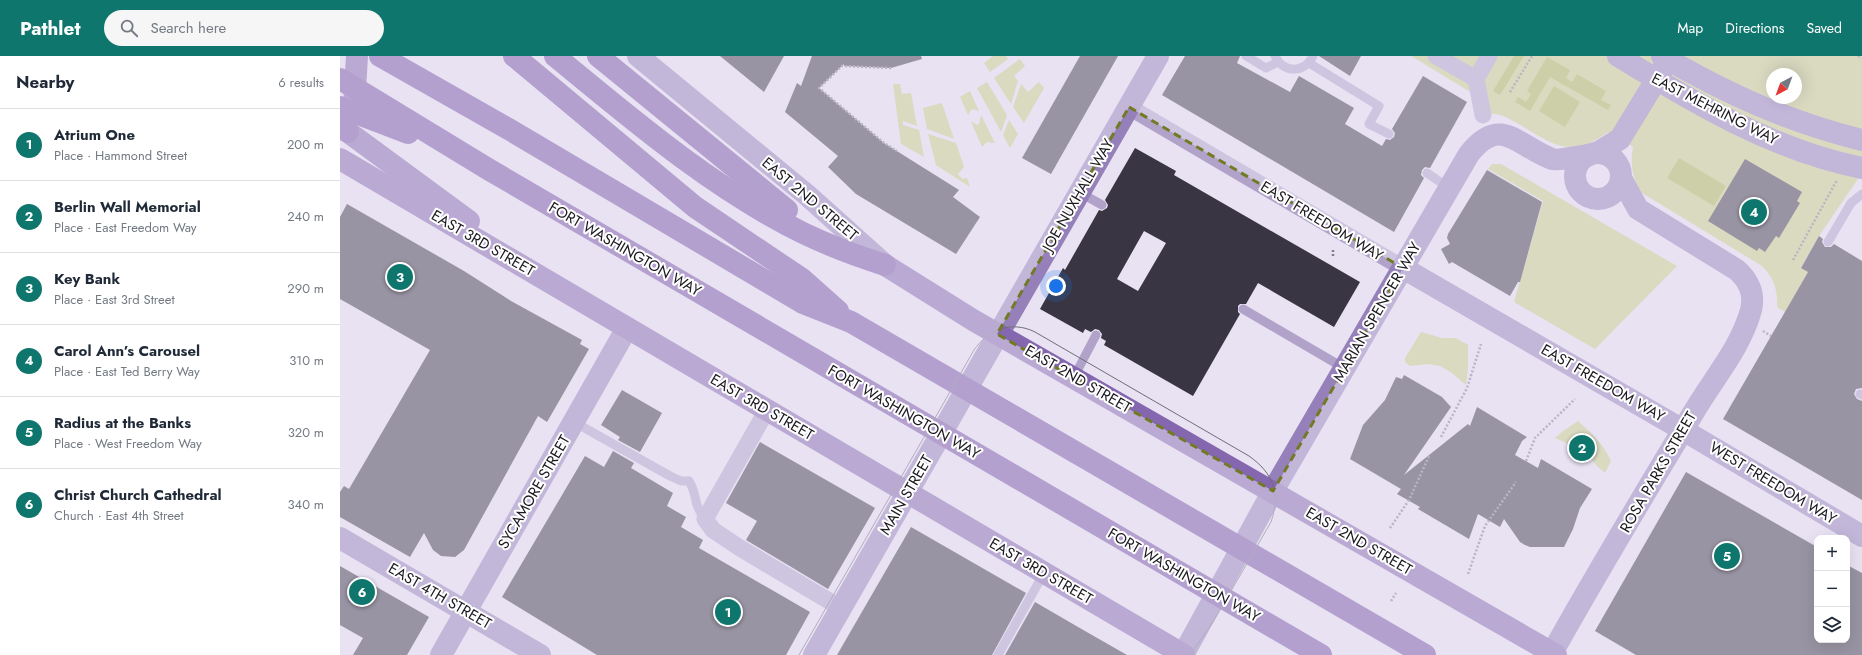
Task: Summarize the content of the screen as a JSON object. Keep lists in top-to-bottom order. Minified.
{"streets":{"highway":["FORT WASHINGTON WAY"],"main road":["EAST MEHRING WAY","JOE NUXHALL WAY","EAST 2ND STREET","EAST FREEDOM WAY","EAST 3RD STREET","MARIAN SPENCER WAY","ROSA PARKS STREET","WEST FREEDOM WAY","SYCAMORE STREET","MAIN STREET","EAST 4TH STREET"]},"crossings":[["JOE NUXHALL WAY","EAST 2ND STREET"],["JOE NUXHALL WAY","EAST FREEDOM WAY"],["JOE NUXHALL WAY","MAIN STREET"],["EAST 2ND STREET","MARIAN SPENCER WAY"],["EAST 2ND STREET","ROSA PARKS STREET"],["EAST 2ND STREET","MAIN STREET"],["EAST FREEDOM WAY","MARIAN SPENCER WAY"],["EAST FREEDOM WAY","ROSA PARKS STREET"],["EAST FREEDOM WAY","WEST FREEDOM WAY"],["EAST 3RD STREET","MARIAN SPENCER WAY"],["EAST 3RD STREET","SYCAMORE STREET"],["EAST 3RD STREET","MAIN STREET"],["ROSA PARKS STREET","WEST FREEDOM WAY"],["SYCAMORE STREET","EAST 4TH STREET"]],"north":"bottom left","page":{"header":"Pathlet","search":"Search here","nav":["Map","Directions","Saved"],"heading":["Nearby","6 results"],"list":[{"mark":"1","name":"Atrium One","note":"Place · Hammond Street","value":"200 m"},{"mark":"2","name":"Berlin Wall Memorial","note":"Place · East Freedom Way","value":"240 m"},{"mark":"3","name":"Key Bank","note":"Place · East 3rd Street","value":"290 m"},{"mark":"4","name":"Carol Ann’s Carousel","note":"Place · East Ted Berry Way","value":"310 m"},{"mark":"5","name":"Radius at the Banks","note":"Place · West Freedom Way","value":"320 m"},{"mark":"6","name":"Christ Church Cathedral","note":"Church · East 4th Street","value":"340 m"}],"pins":["4","3","2","5","6","1"],"map_buttons":["+","−"]}}
